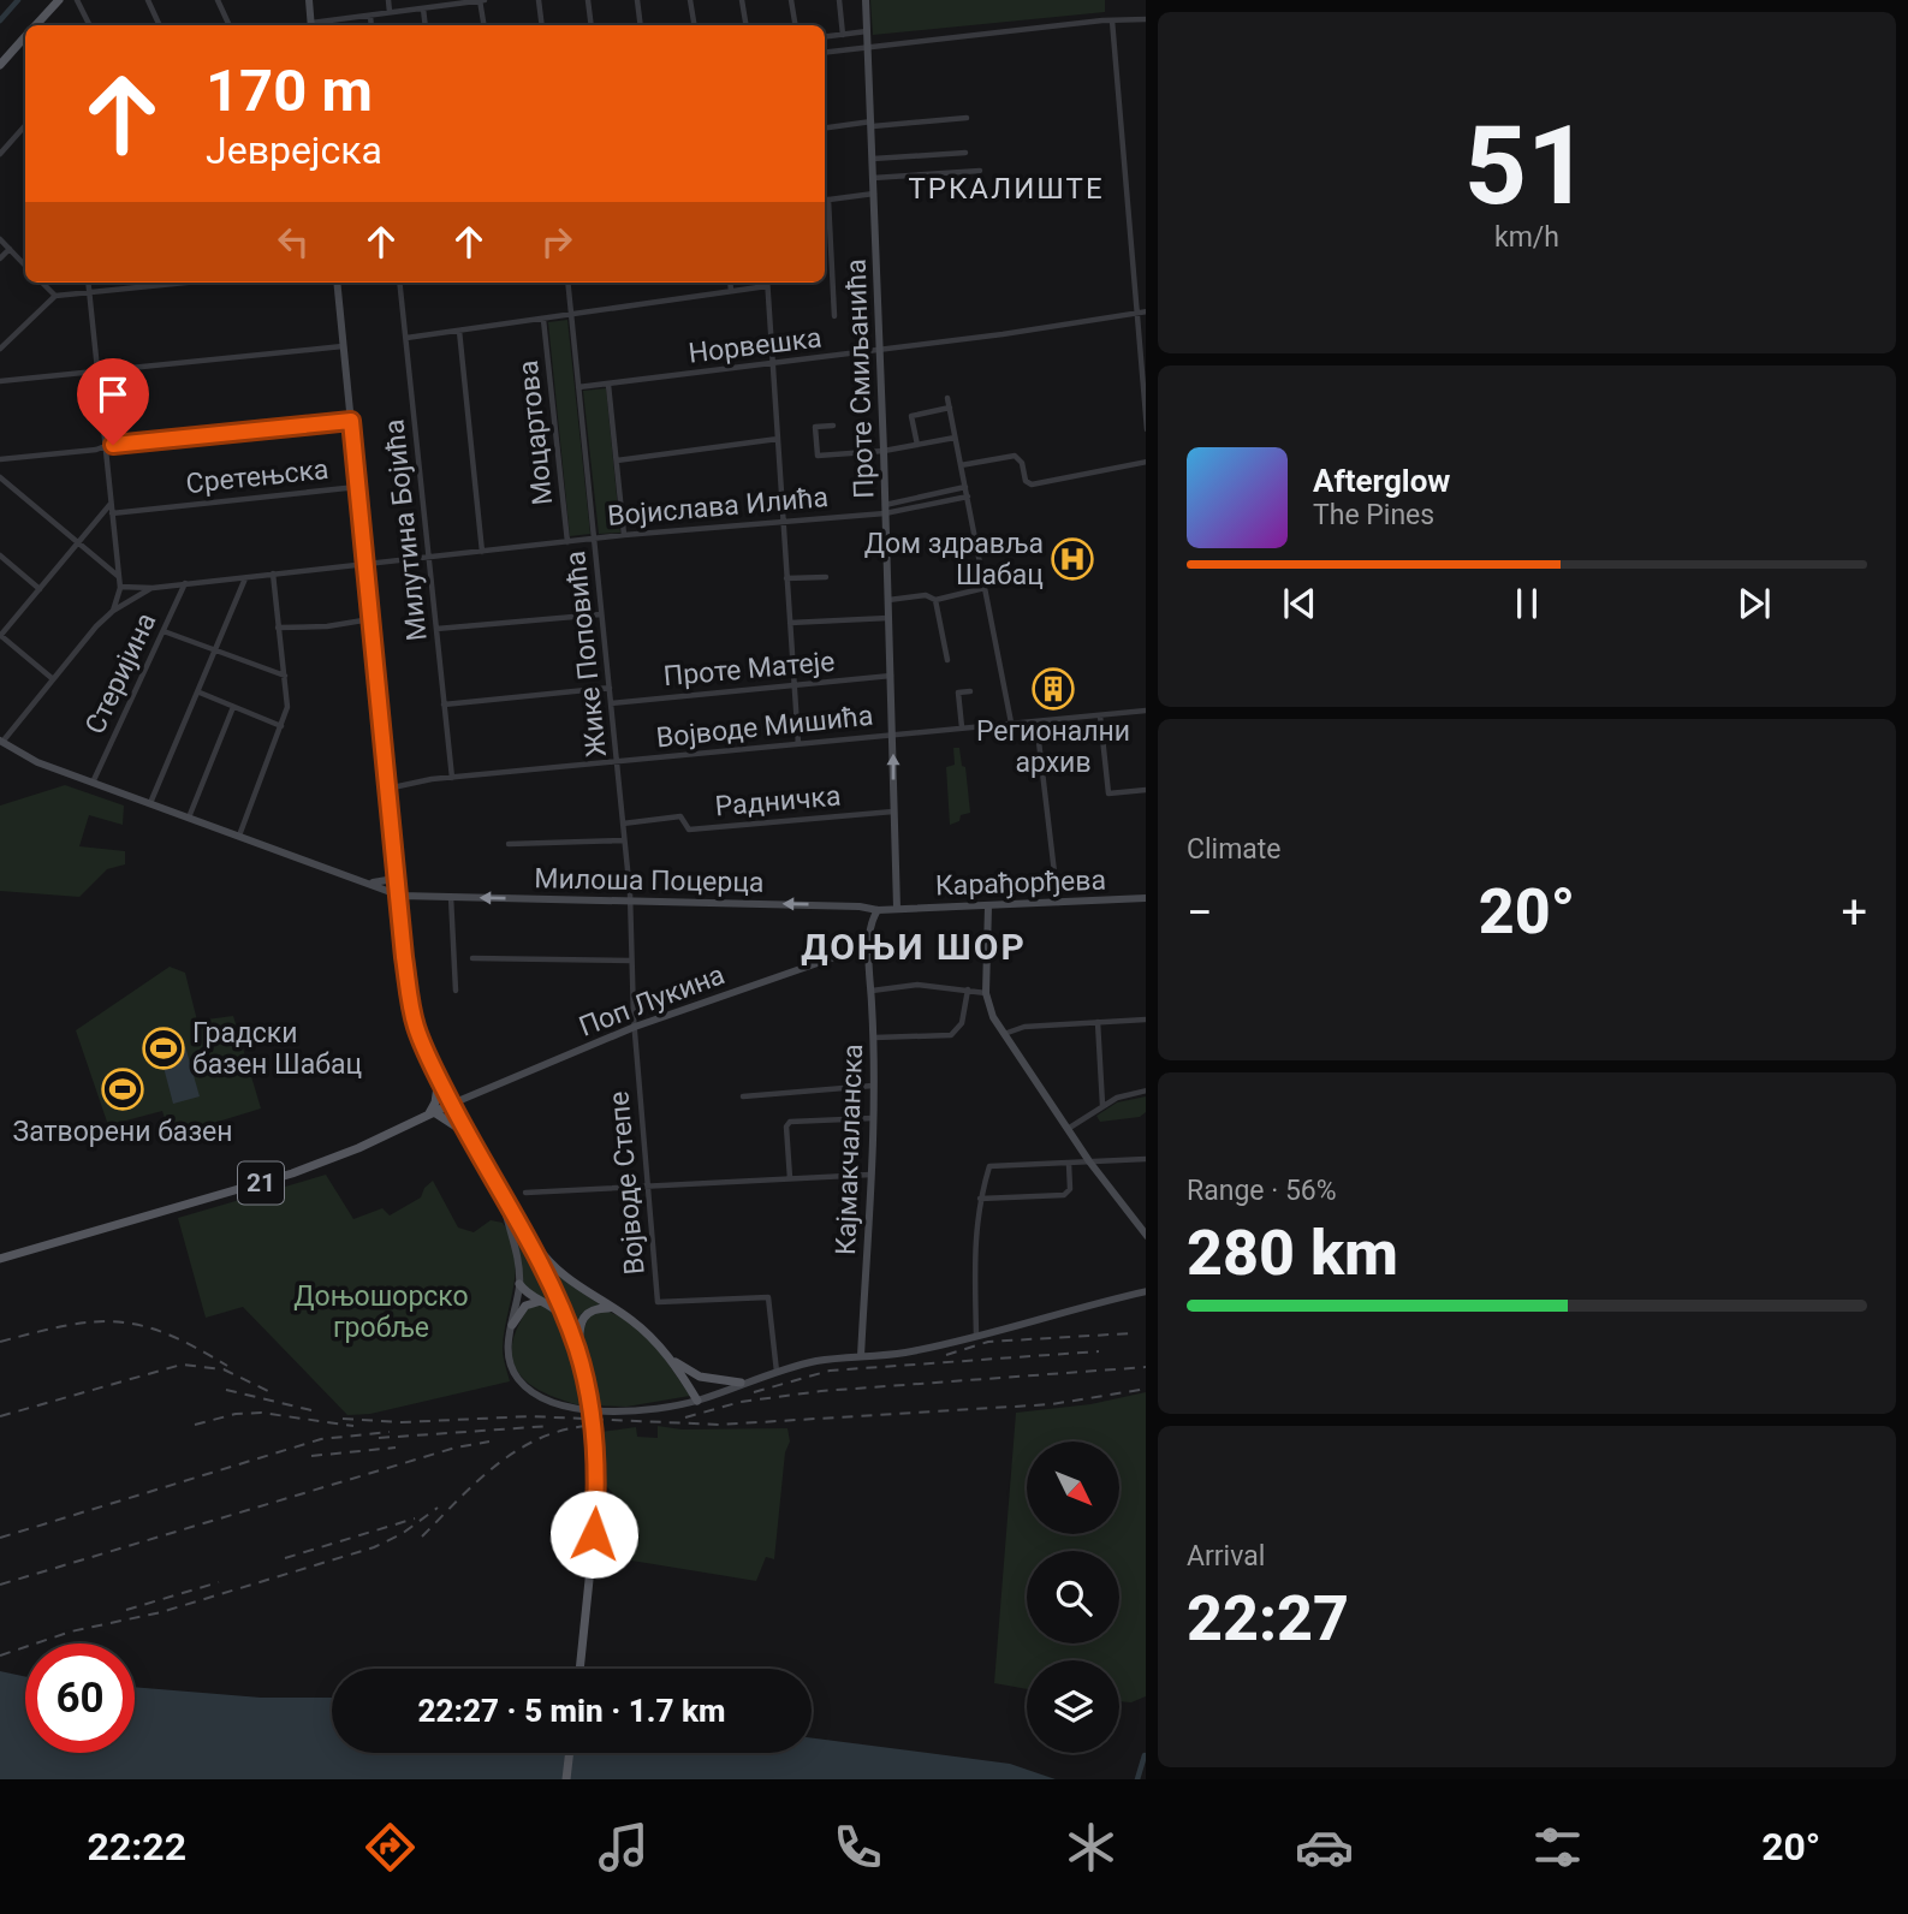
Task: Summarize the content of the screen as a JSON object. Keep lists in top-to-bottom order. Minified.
{"streets":{"main road":["21"],"street":["Норвешка","Проте Смиљанића","Моцартова","Сретењска","Војислава Илића","Милутина Бојића","Жике Поповића","Проте Матеје","Стеријина","Војводе Мишића","Радничка","Милоша Поцерца","Карађорђева","Поп Лукина","Кајмакчаланска","Војводе Степе"]},"crossings":[["Норвешка","Проте Смиљанића"],["Норвешка","Жике Поповића"],["Проте Смиљанића","Војислава Илића"],["Проте Смиљанића","Проте Матеје"],["Проте Смиљанића","Војводе Мишића"],["Проте Смиљанића","Радничка"],["Проте Смиљанића","Милоша Поцерца"],["Проте Смиљанића","Карађорђева"],["Моцартова","Војислава Илића"],["Војислава Илића","Милутина Бојића"],["Војислава Илића","Жике Поповића"],["Војислава Илића","Стеријина"],["Милутина Бојића","Војводе Мишића"],["Жике Поповића","Проте Матеје"],["Жике Поповића","Војводе Мишића"],["Жике Поповића","Радничка"],["Жике Поповића","Милоша Поцерца"],["Жике Поповића","Поп Лукина"],["Жике Поповића","Војводе Степе"],["Милоша Поцерца","Карађорђева"],["Милоша Поцерца","Кајмакчаланска"],["Поп Лукина","Кајмакчаланска"],["Поп Лукина","21"],["Поп Лукина","Војводе Степе"]],"districts":["ТРКАЛИШТЕ","ДОЊИ ШОР"],"parks":["Доњошорско гробље"],"places":{"hospital":["Дом здравља Шабац"],"building":["Регионални архив"],"sports":["Градски базен Шабац","Затворени базен"]},"north":"bottom right","page":{"tile":[["51","km/h"],"Climate",["Range · 56%","280 km"],["Arrival","22:27"]],"turn":["170 m","Јеврејска"],"song":["Afterglow","The Pines"],"heat":["−","20°","+"],"limit":"60","trip":"22:27 · 5 min · 1.7 km","tabs":["22:22","20°"]}}
